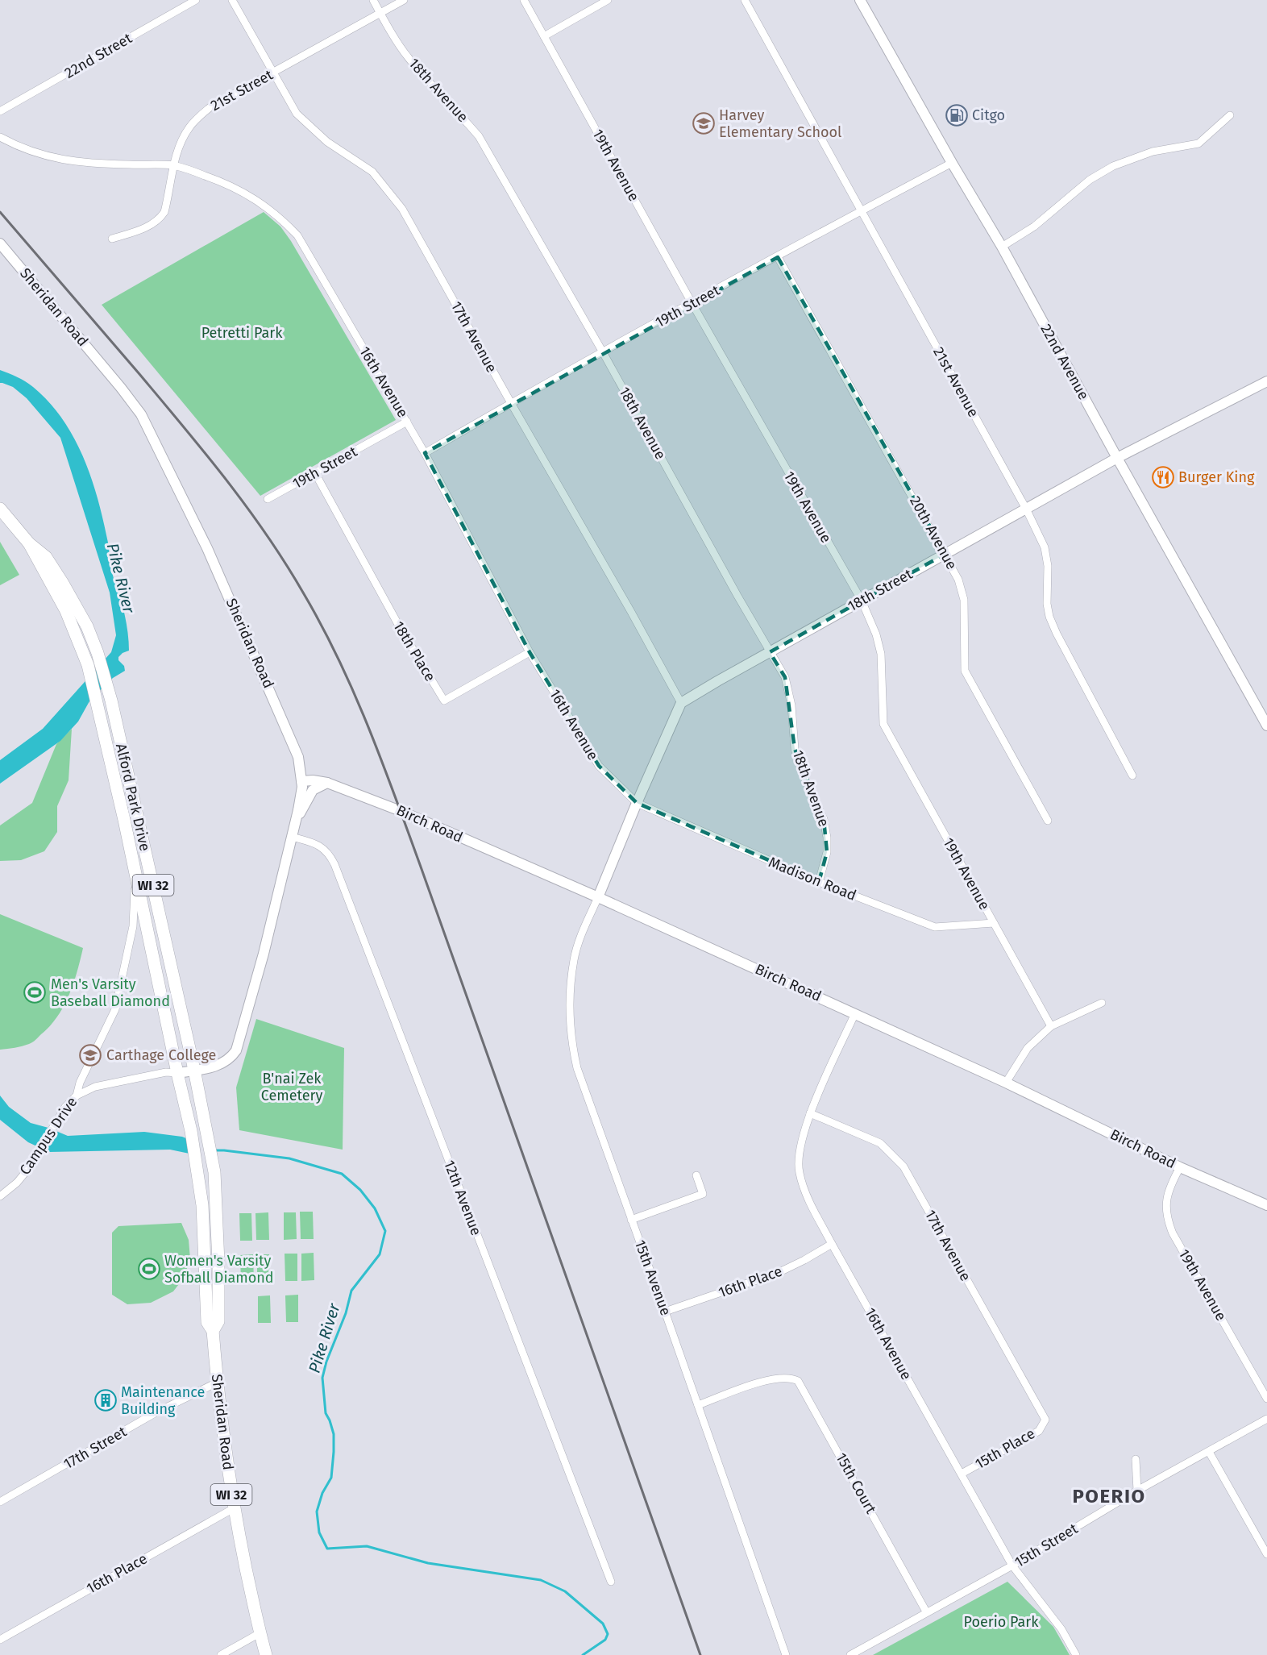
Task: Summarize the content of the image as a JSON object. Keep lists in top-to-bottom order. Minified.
{"streets":{"main road":["Sheridan Road","Alford Park Drive","WI 32"],"street":["22nd Street","21st Street","18th Avenue","19th Avenue","19th Street","17th Avenue","22nd Avenue","16th Avenue","21st Avenue","20th Avenue","18th Street","18th Place","Birch Road","Madison Road","Campus Drive","12th Avenue","15th Avenue","16th Place","17th Street","15th Place","15th Court","15th Street"]},"crossings":[["21st Street","18th Avenue"],["21st Street","17th Avenue"],["21st Street","16th Avenue"],["18th Avenue","19th Street"],["18th Avenue","18th Street"],["18th Avenue","Madison Road"],["19th Avenue","19th Street"],["19th Avenue","18th Street"],["19th Avenue","Birch Road"],["19th Avenue","Madison Road"],["19th Street","17th Avenue"],["19th Street","22nd Avenue"],["19th Street","16th Avenue"],["19th Street","21st Avenue"],["19th Street","20th Avenue"],["19th Street","18th Place"],["Sheridan Road","Alford Park Drive"],["Sheridan Road","Birch Road"],["Sheridan Road","12th Avenue"],["Sheridan Road","16th Place"],["Sheridan Road","17th Street"],["17th Avenue","16th Avenue"],["17th Avenue","18th Street"],["17th Avenue","15th Place"],["22nd Avenue","18th Street"],["16th Avenue","18th Place"],["16th Avenue","Birch Road"],["16th Avenue","Madison Road"],["16th Avenue","16th Place"],["16th Avenue","15th Place"],["16th Avenue","15th Street"],["21st Avenue","18th Street"],["20th Avenue","18th Street"],["Alford Park Drive","Campus Drive"],["Birch Road","15th Avenue"],["15th Avenue","16th Place"],["15th Avenue","15th Court"],["15th Court","15th Street"]],"districts":["POERIO"],"water":["Pike River"],"parks":["Petretti Park","B'nai Zek Cemetery","Poerio Park"],"places":{"fuel station":["Citgo"],"school or university":["Harvey Elementary School","Carthage College"],"restaurant":["Burger King"],"sports":["Men's Varsity Baseball Diamond","Women's Varsity Sofball Diamond"],"building":["Maintenance Building"]}}
